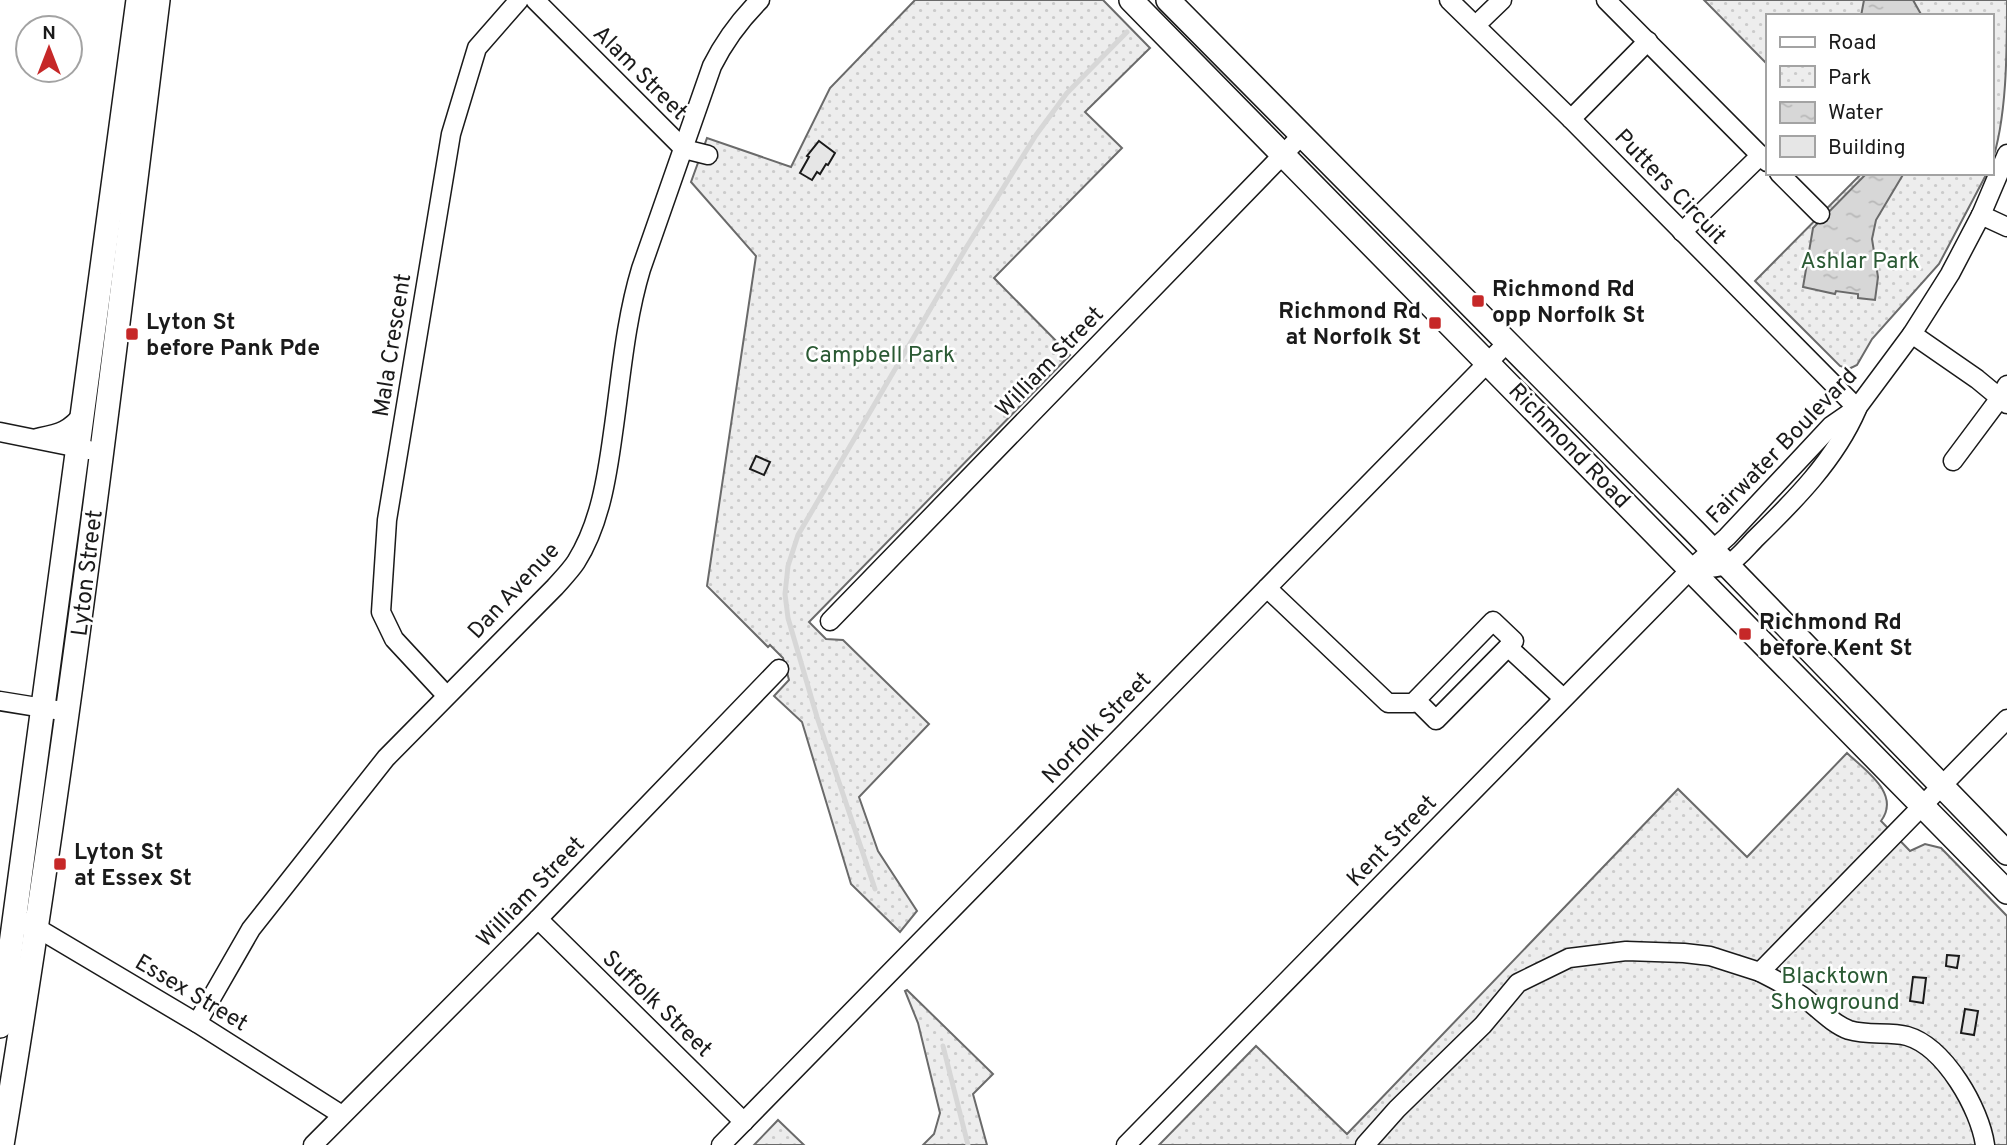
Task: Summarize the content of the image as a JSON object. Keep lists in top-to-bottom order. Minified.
{"streets":{"main road":["Richmond Road","Lyton Street"],"street":["Alam Street","Putters Circuit","Mala Crescent","William Street","Fairwater Boulevard","Dan Avenue","Norfolk Street","Kent Street","Essex Street","Suffolk Street"]},"crossings":[["Alam Street","Dan Avenue"],["Putters Circuit","Fairwater Boulevard"],["Mala Crescent","Dan Avenue"],["William Street","Richmond Road"],["William Street","Essex Street"],["William Street","Suffolk Street"],["Richmond Road","Fairwater Boulevard"],["Richmond Road","Norfolk Street"],["Richmond Road","Kent Street"],["Fairwater Boulevard","Kent Street"],["Lyton Street","Essex Street"],["Dan Avenue","Essex Street"],["Norfolk Street","Suffolk Street"]],"parks":["Ashlar Park","Campbell Park","Blacktown Showground"],"places":{"transit":["Richmond Rd opp Norfolk St","Richmond Rd at Norfolk St","Lyton St before Pank Pde","Richmond Rd before Kent St","Lyton St at Essex St"]},"legend":["Road","Park","Water","Building"],"north":"top"}
